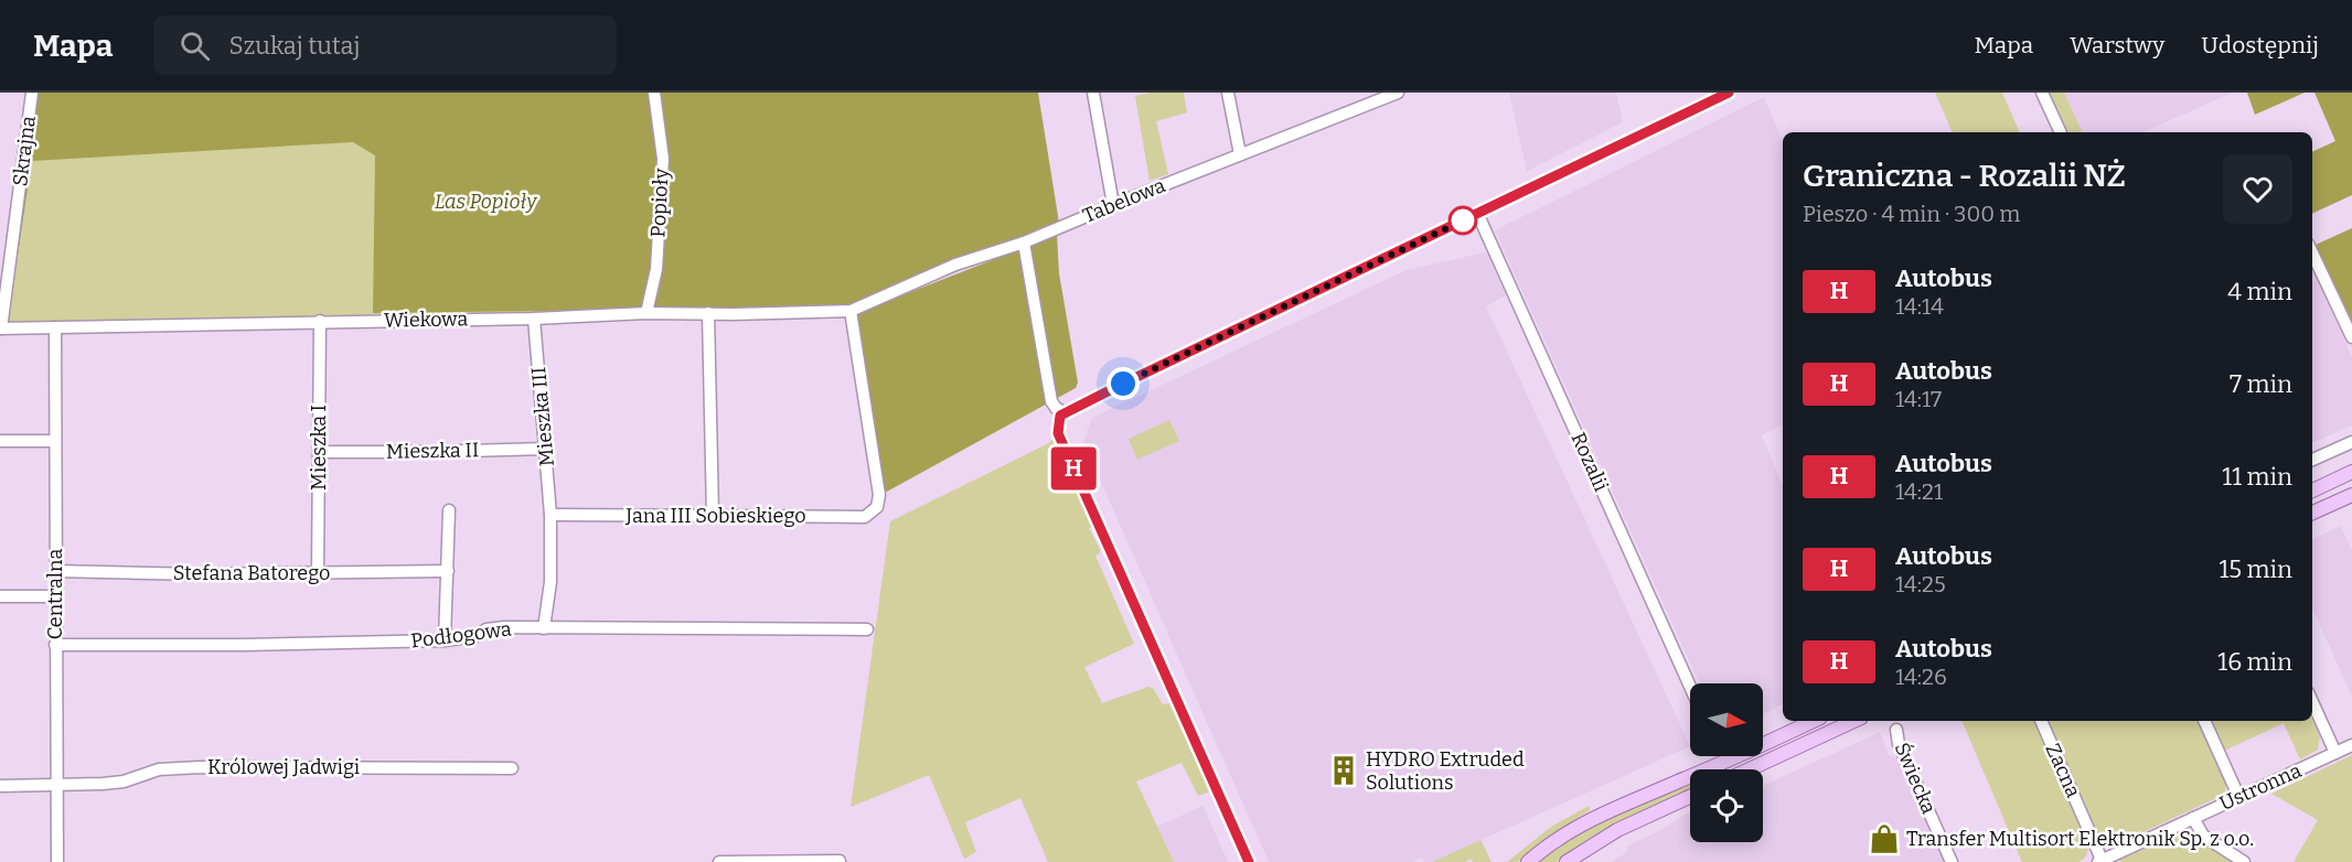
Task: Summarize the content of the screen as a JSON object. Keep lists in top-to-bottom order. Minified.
{"streets":{"street":["Skrajna","Tabelowa","Popioły","Wiekowa","Mieszka III","Mieszka I","Mieszka II","Rozalii","Jana III Sobieskiego","Stefana Batorego","Centralna","Podłogowa","Królowej Jadwigi","Zacna","Świecka","Ustronna"]},"crossings":[["Skrajna","Wiekowa"],["Tabelowa","Wiekowa"],["Tabelowa","Jana III Sobieskiego"],["Popioły","Wiekowa"],["Wiekowa","Mieszka III"],["Wiekowa","Mieszka I"],["Wiekowa","Jana III Sobieskiego"],["Wiekowa","Centralna"],["Mieszka III","Mieszka II"],["Mieszka III","Jana III Sobieskiego"],["Mieszka III","Podłogowa"],["Mieszka I","Mieszka II"],["Mieszka I","Stefana Batorego"],["Stefana Batorego","Centralna"],["Centralna","Podłogowa"],["Centralna","Królowej Jadwigi"],["Zacna","Ustronna"]],"parks":["Las Popioły"],"places":{"building":["HYDRO Extruded Solutions"],"shop":["Transfer Multisort Elektronik Sp. z o.o."]},"lines":["bus line H"],"north":"right","page":{"header":"Mapa","search":"Szukaj tutaj","nav":["Mapa","Warstwy","Udostępnij"],"on_map":"H","heading":["Graniczna - Rozalii NŻ","Pieszo · 4 min · 300 m"],"list":[{"mark":"H","name":"Autobus","note":"14:14","value":"4 min"},{"mark":"H","name":"Autobus","note":"14:17","value":"7 min"},{"mark":"H","name":"Autobus","note":"14:21","value":"11 min"},{"mark":"H","name":"Autobus","note":"14:25","value":"15 min"},{"mark":"H","name":"Autobus","note":"14:26","value":"16 min"}]}}
